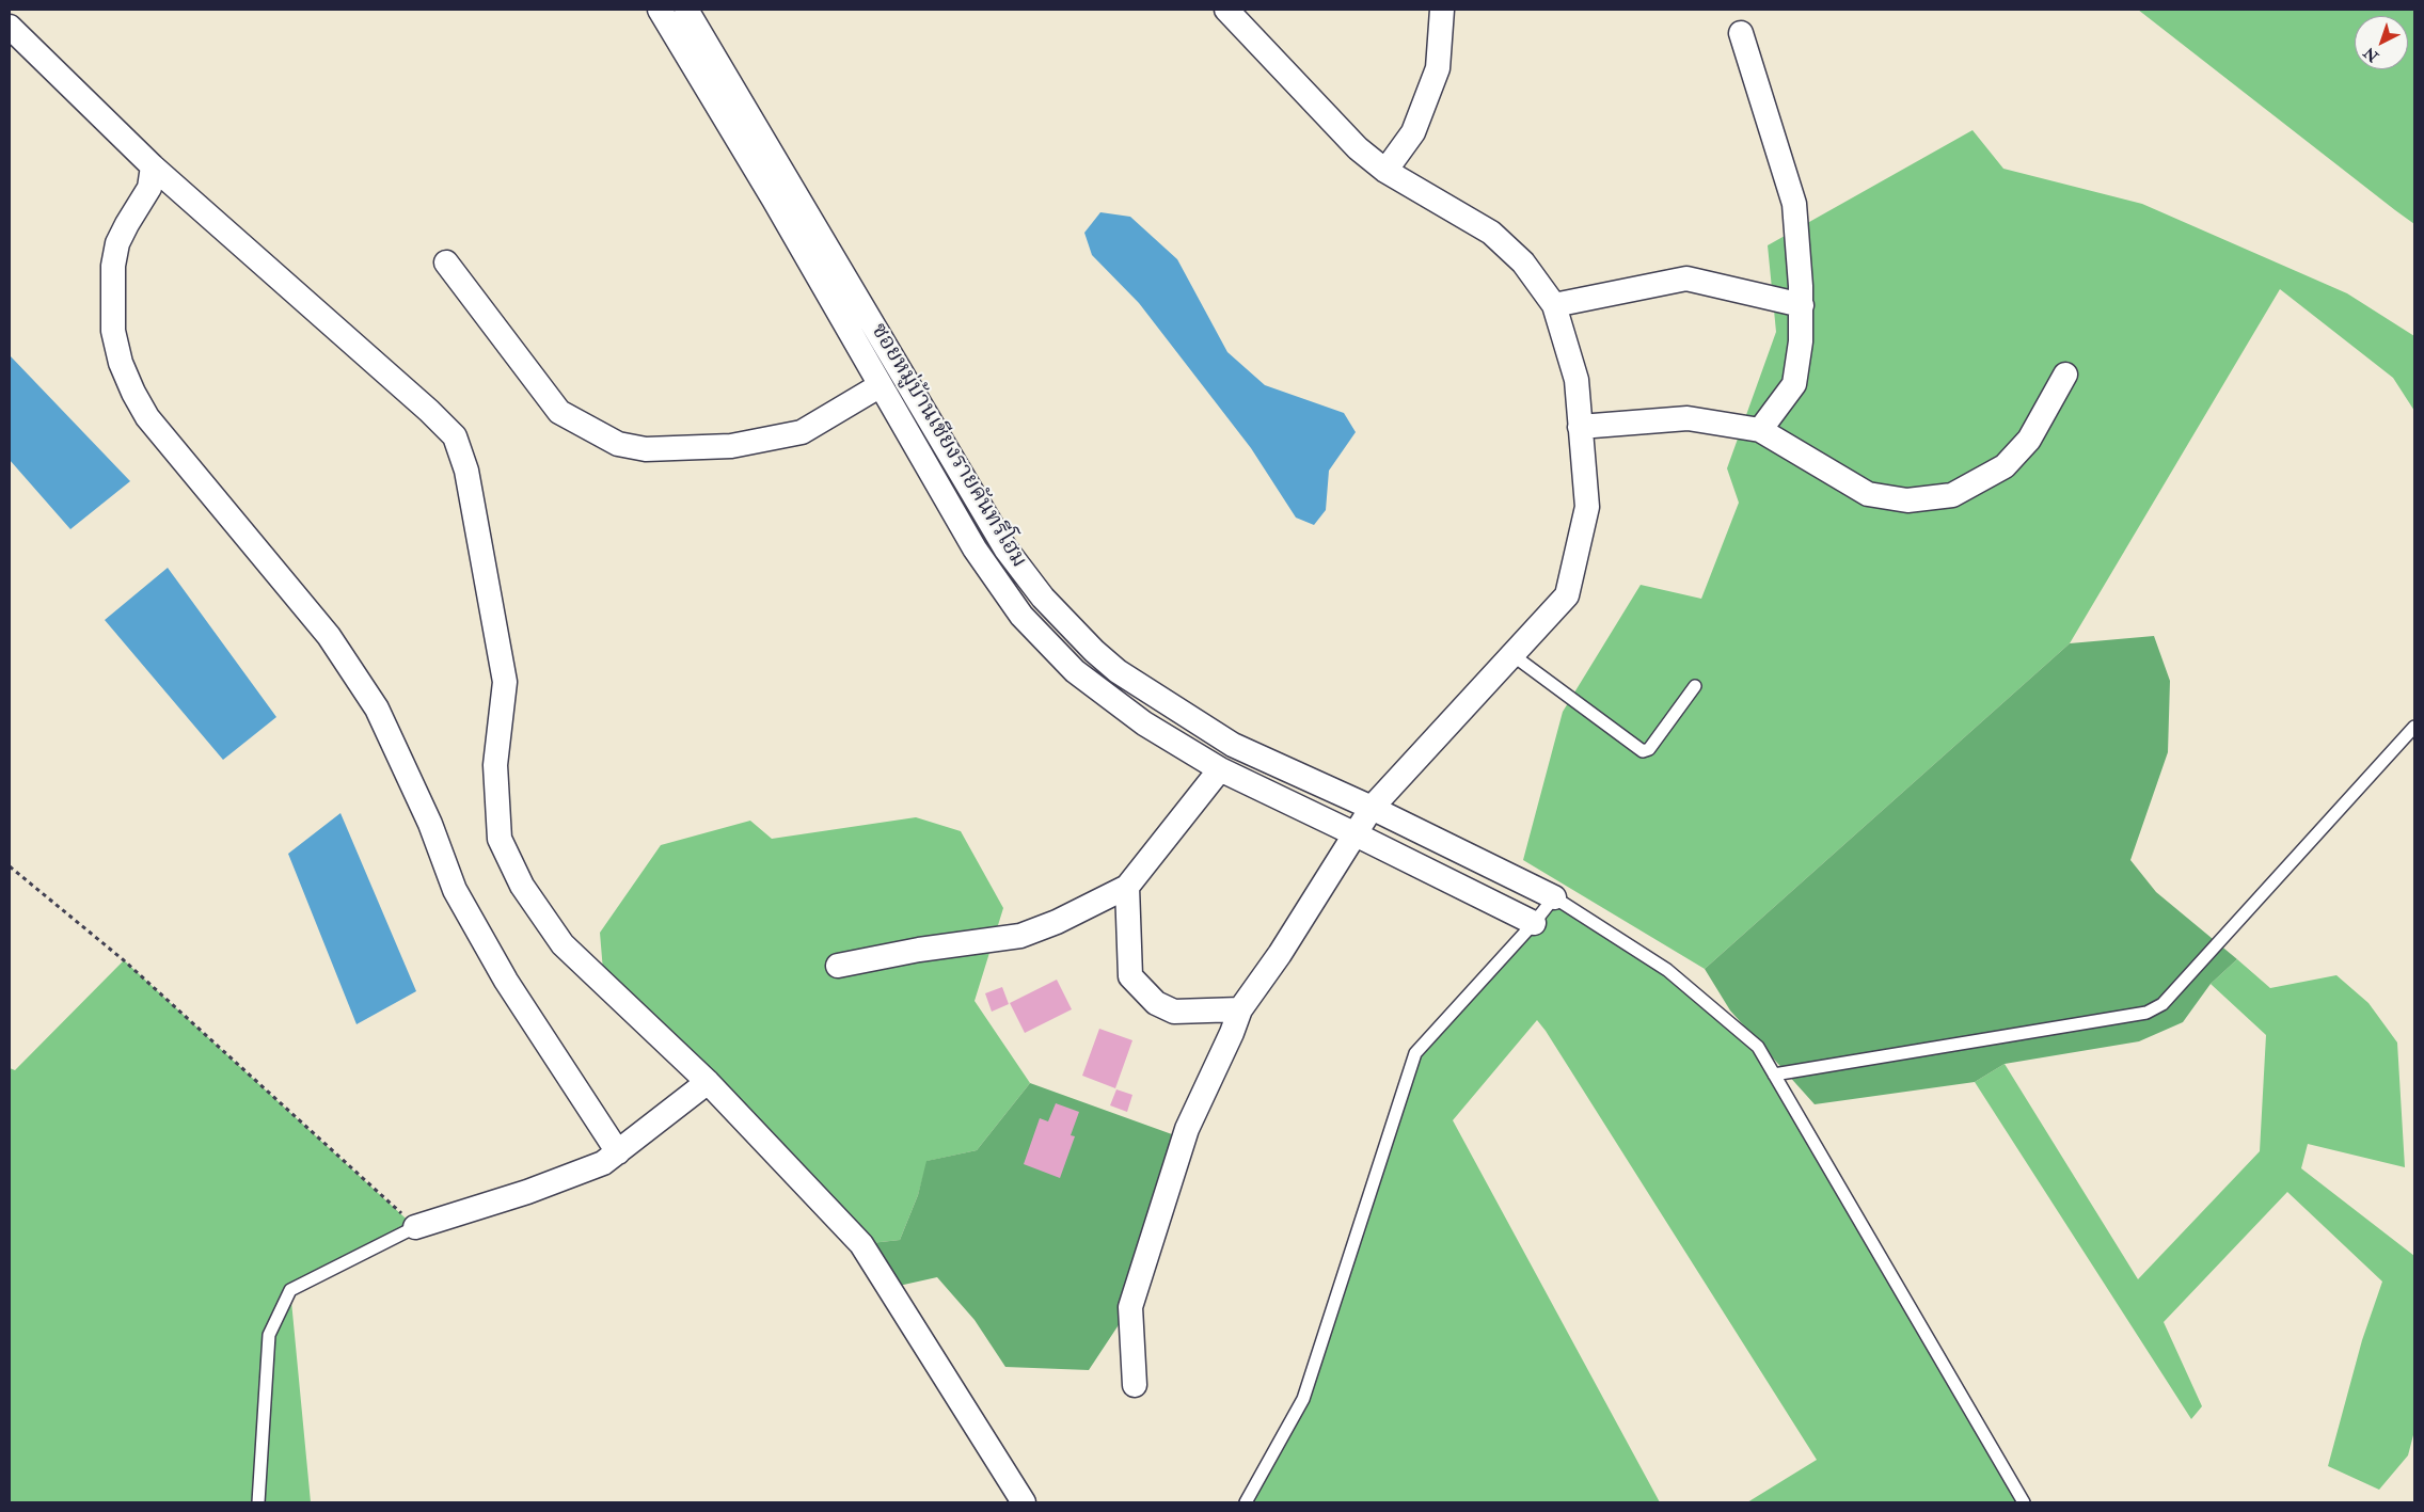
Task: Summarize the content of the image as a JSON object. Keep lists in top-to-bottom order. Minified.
{"streets":{"street":["ซอยหมู่บ้านเชียงรายคันทรีโฮม"]},"north":"bottom left"}
